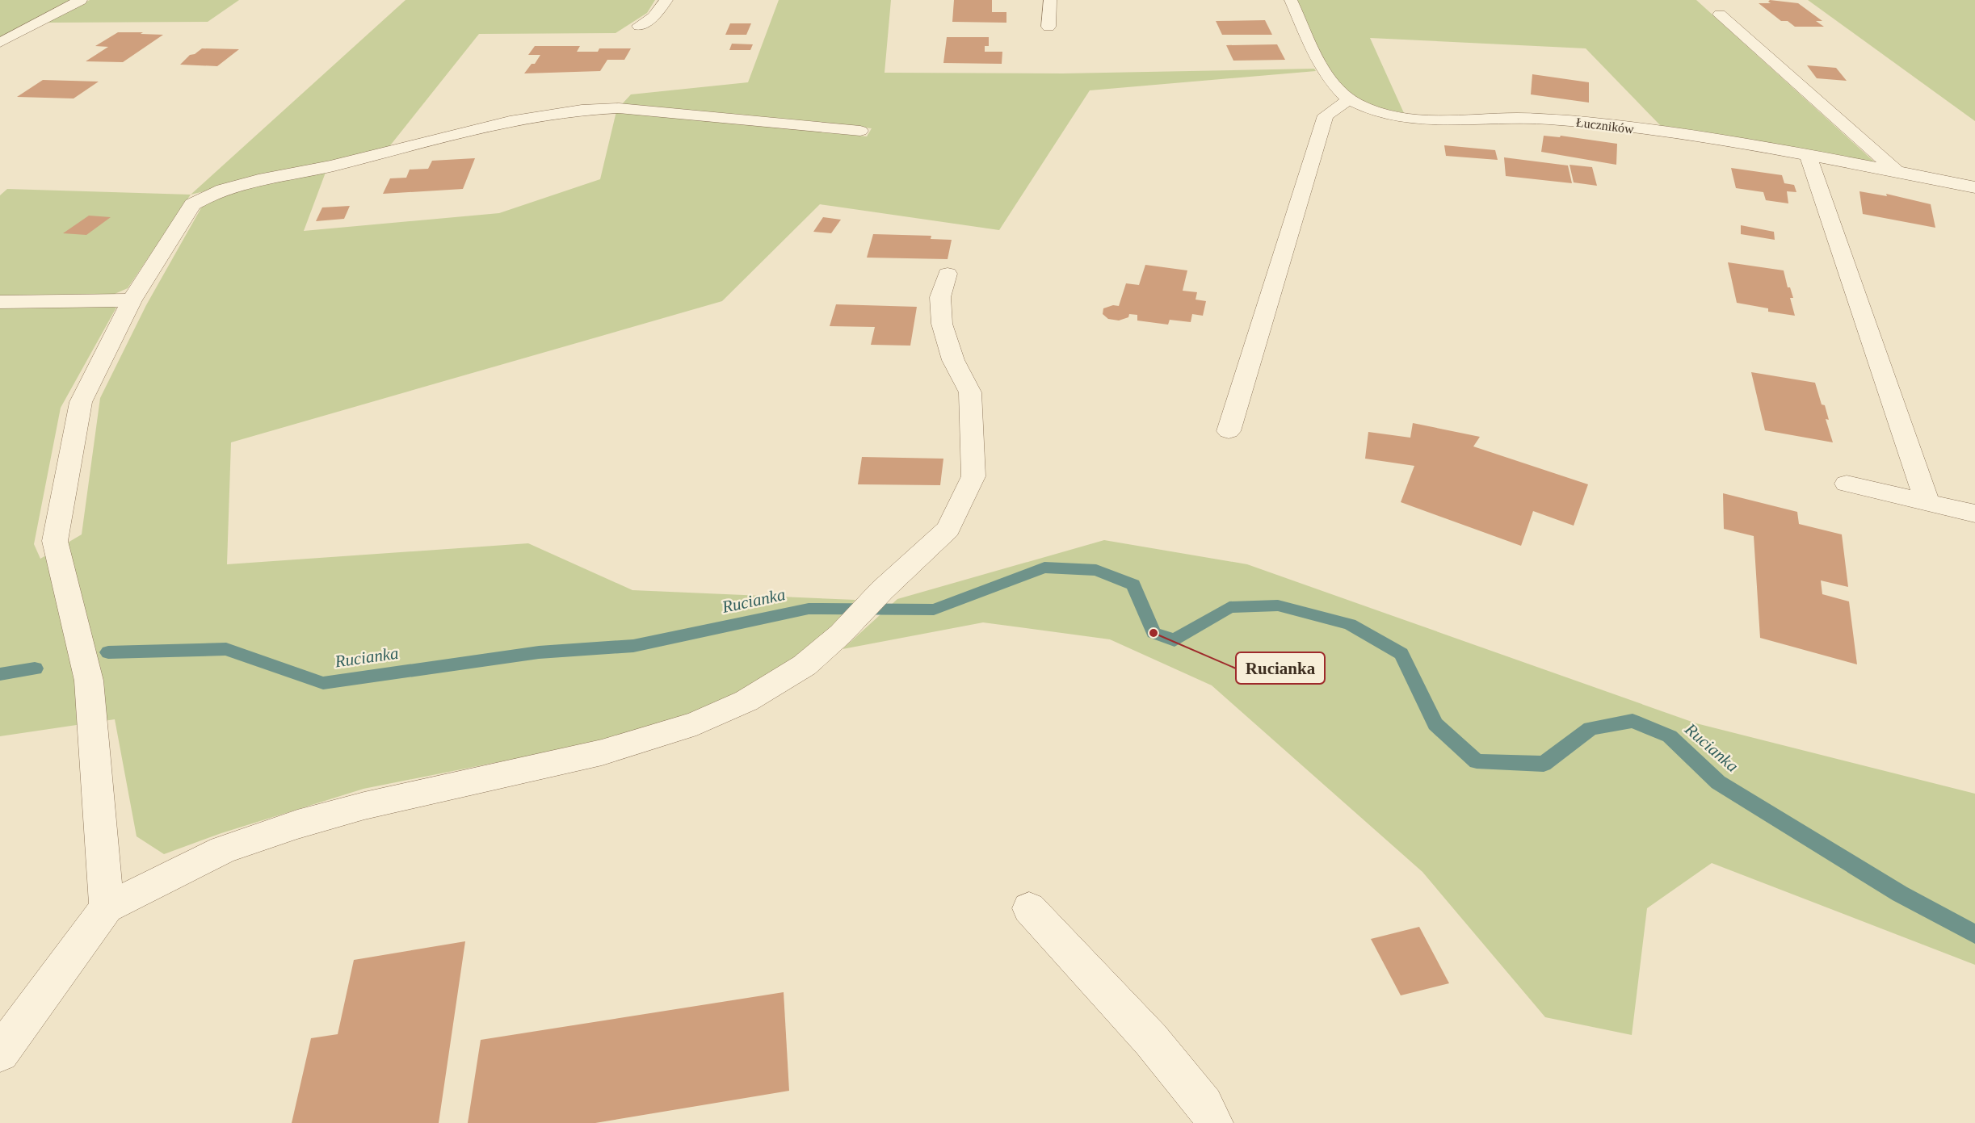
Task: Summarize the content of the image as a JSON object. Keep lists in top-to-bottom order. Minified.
{"streets":{"street":["Łuczników"]},"water":["Rucianka"],"places":["Rucianka"]}
